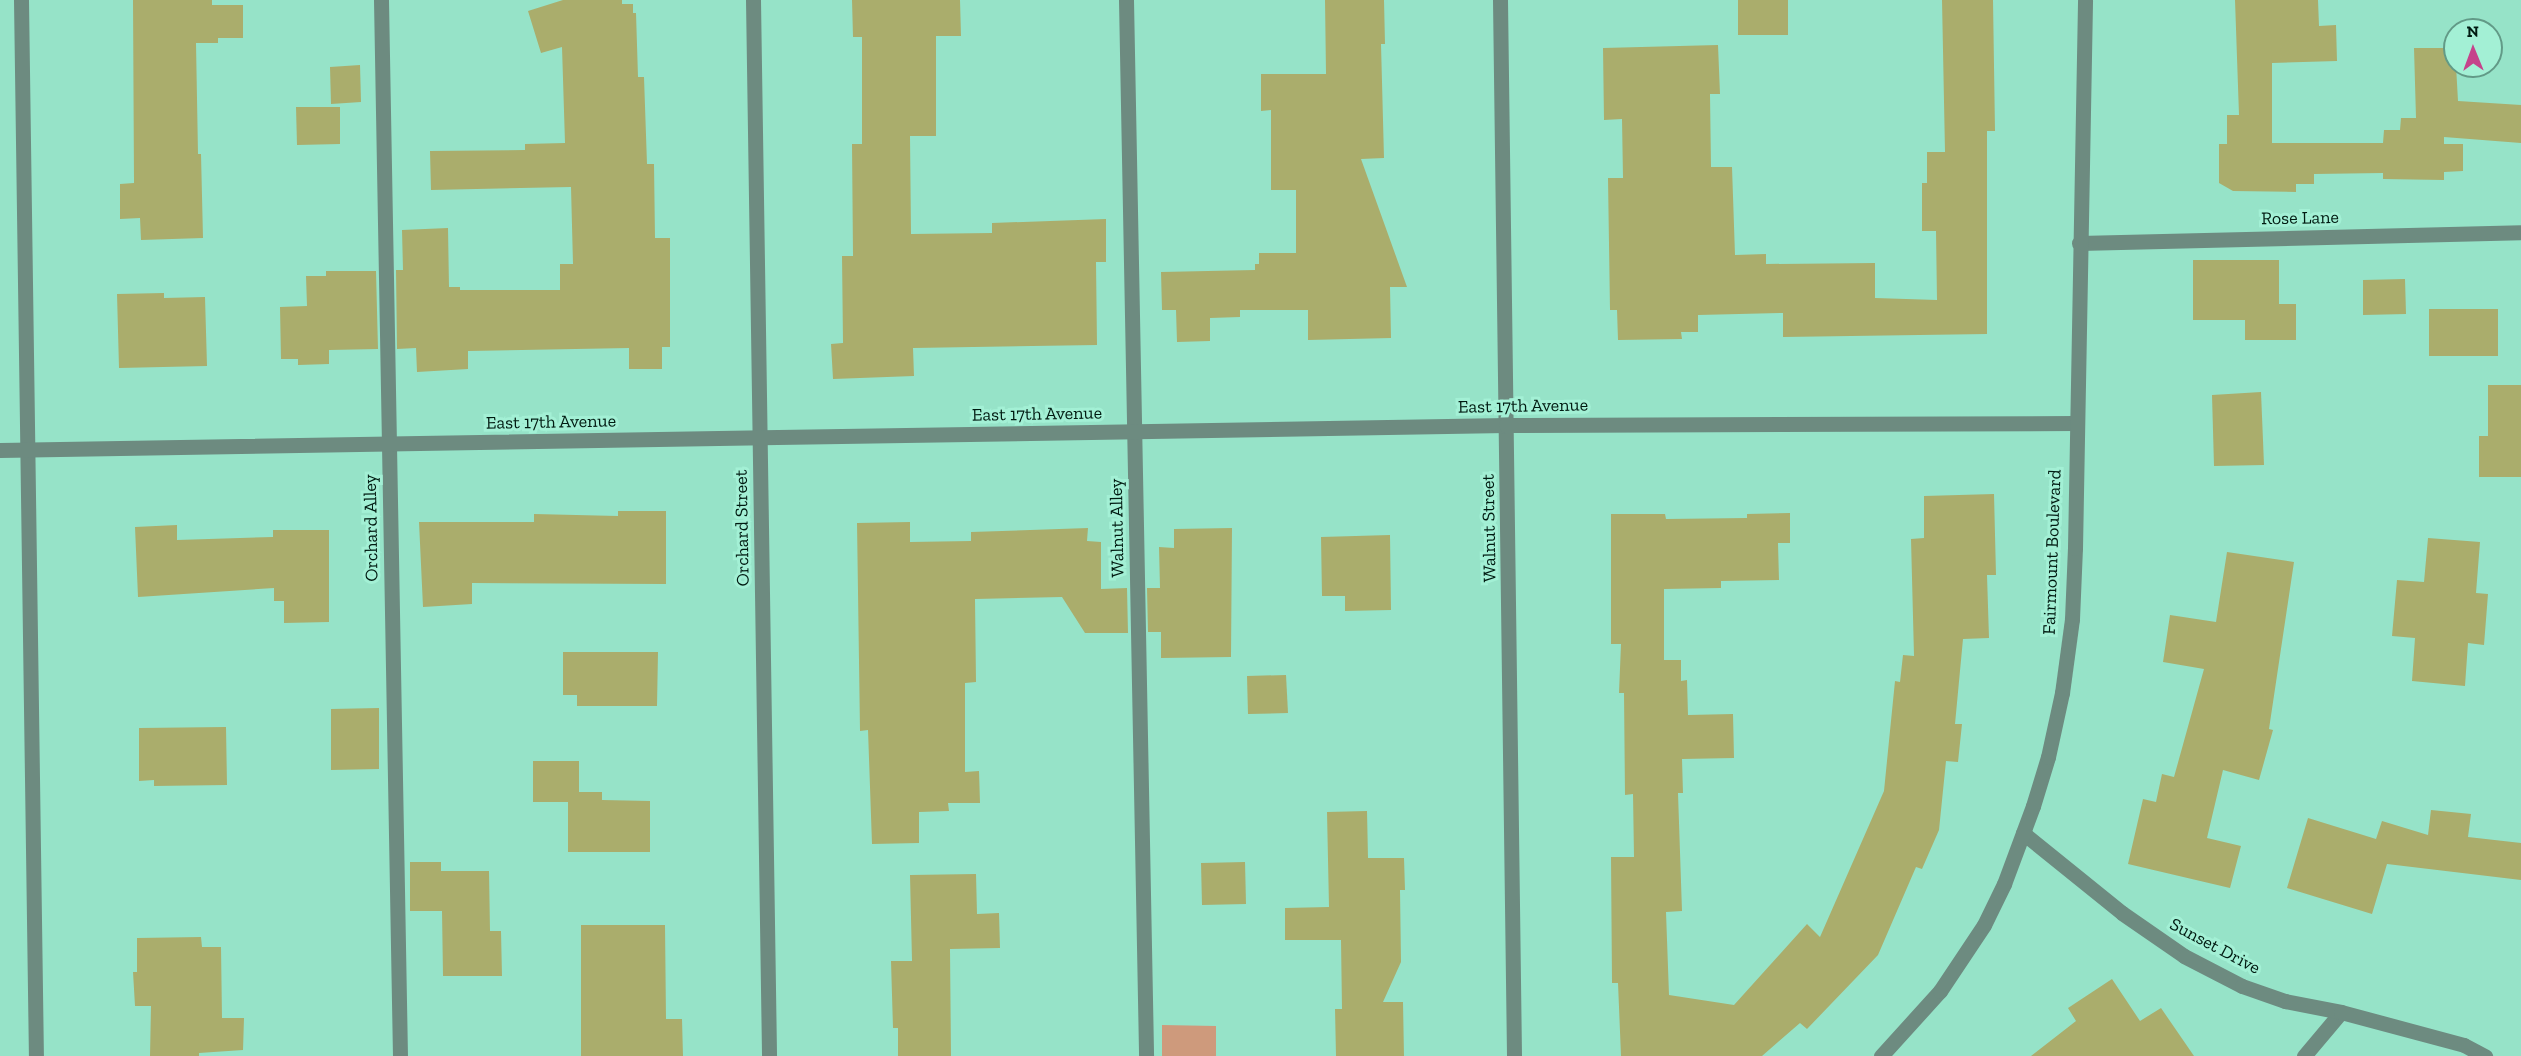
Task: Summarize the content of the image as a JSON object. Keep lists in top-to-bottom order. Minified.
{"streets":{"street":["Rose Lane","East 17th Avenue","Orchard Alley","Orchard Street","Walnut Alley","Walnut Street","Fairmount Boulevard","Sunset Drive"]},"crossings":[["Rose Lane","Fairmount Boulevard"],["East 17th Avenue","Orchard Alley"],["East 17th Avenue","Orchard Street"],["East 17th Avenue","Walnut Alley"],["East 17th Avenue","Walnut Street"],["East 17th Avenue","Fairmount Boulevard"],["Fairmount Boulevard","Sunset Drive"]],"north":"top"}
